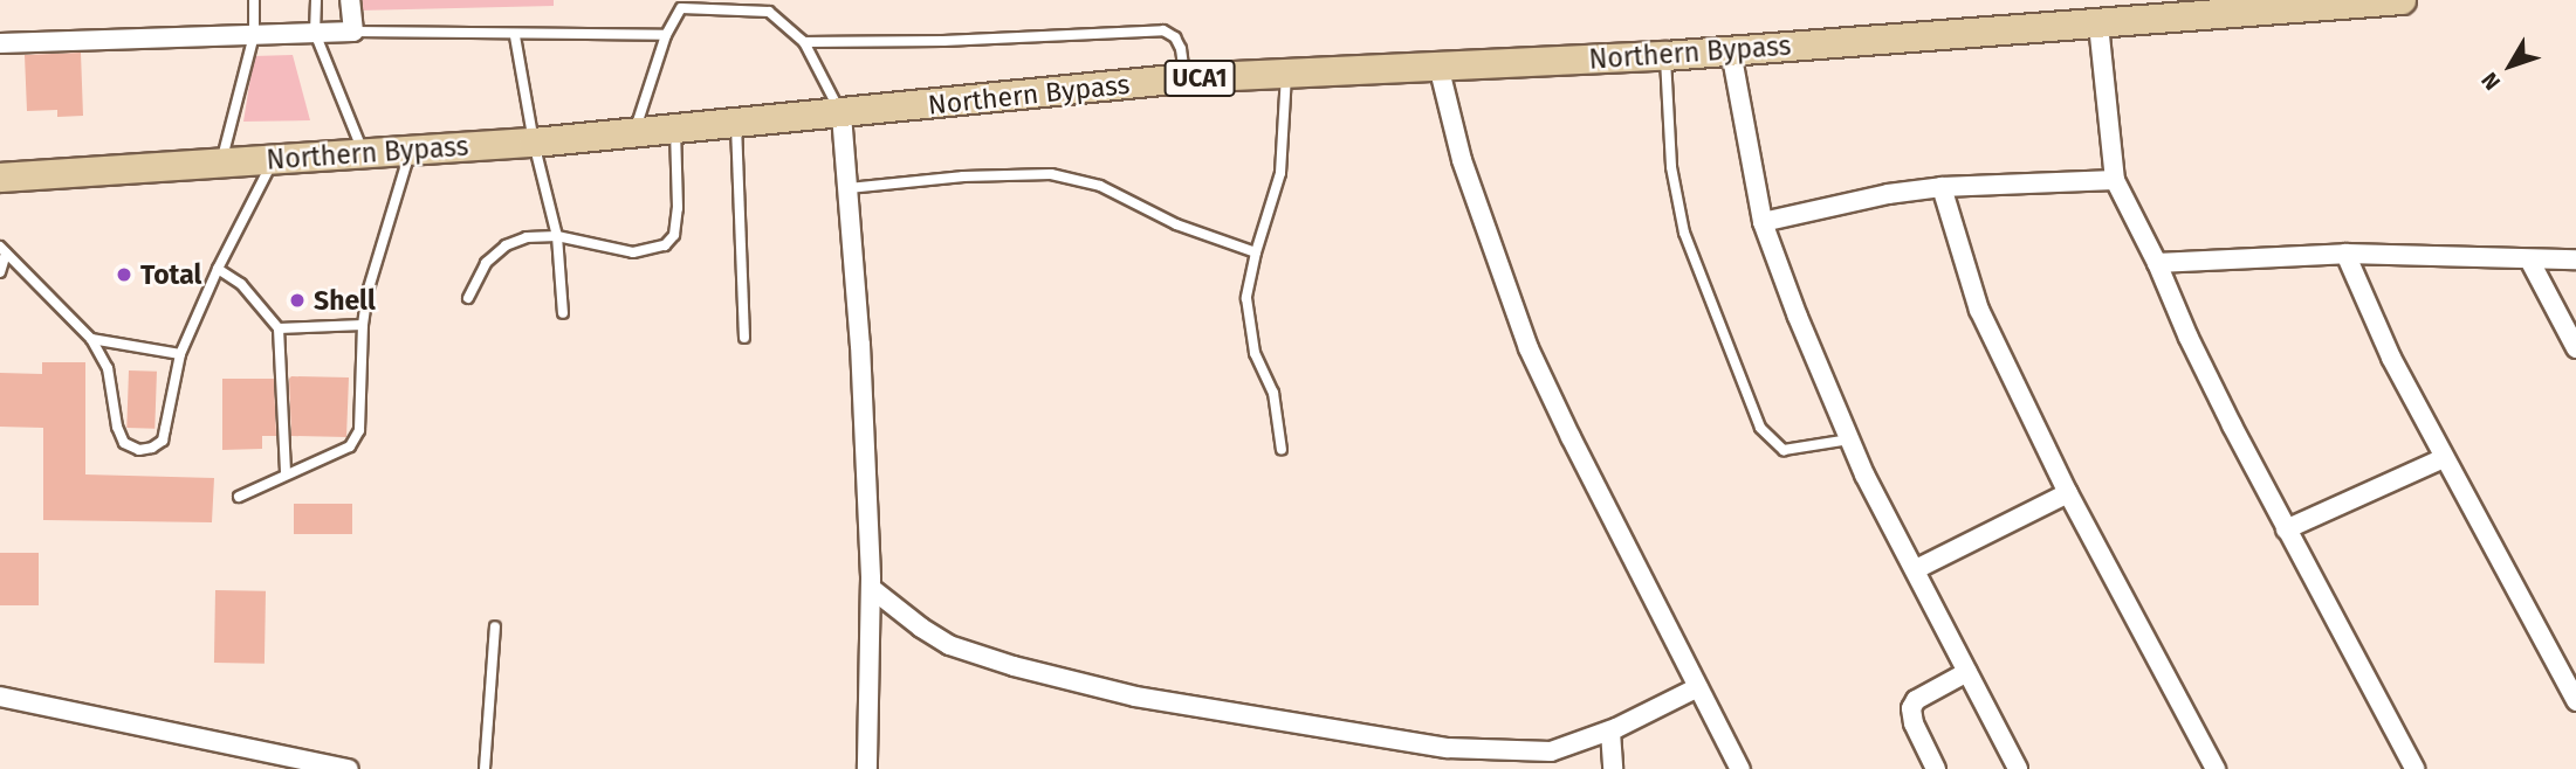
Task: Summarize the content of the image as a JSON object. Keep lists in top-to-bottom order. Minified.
{"streets":{"main road":["Northern Bypass","UCA1"]},"places":["Total","Shell"],"north":"bottom left"}
